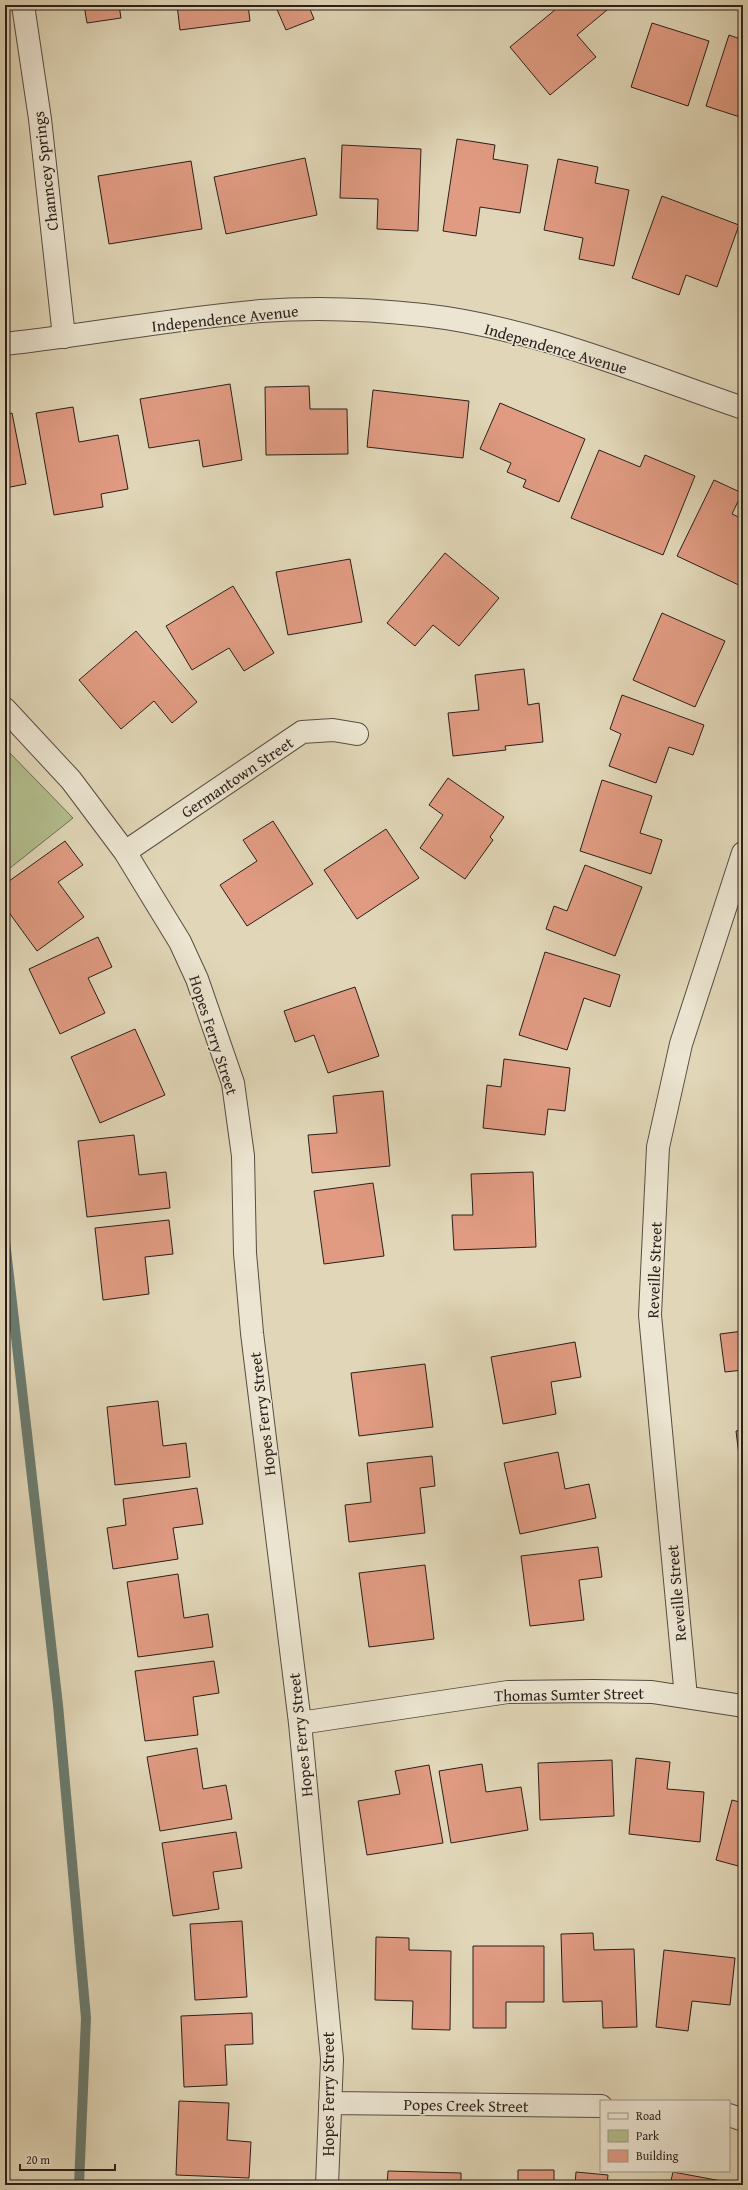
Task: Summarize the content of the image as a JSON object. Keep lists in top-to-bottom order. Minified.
{"streets":{"street":["Channcey Springs","Independence Avenue","Germantown Street","Hopes Ferry Street","Reveille Street","Thomas Sumter Street","Popes Creek Street"]},"crossings":[["Channcey Springs","Independence Avenue"],["Germantown Street","Hopes Ferry Street"],["Hopes Ferry Street","Thomas Sumter Street"],["Hopes Ferry Street","Popes Creek Street"],["Reveille Street","Thomas Sumter Street"]],"legend":["Road","Park","Building"],"scale_bar":"20 m"}
